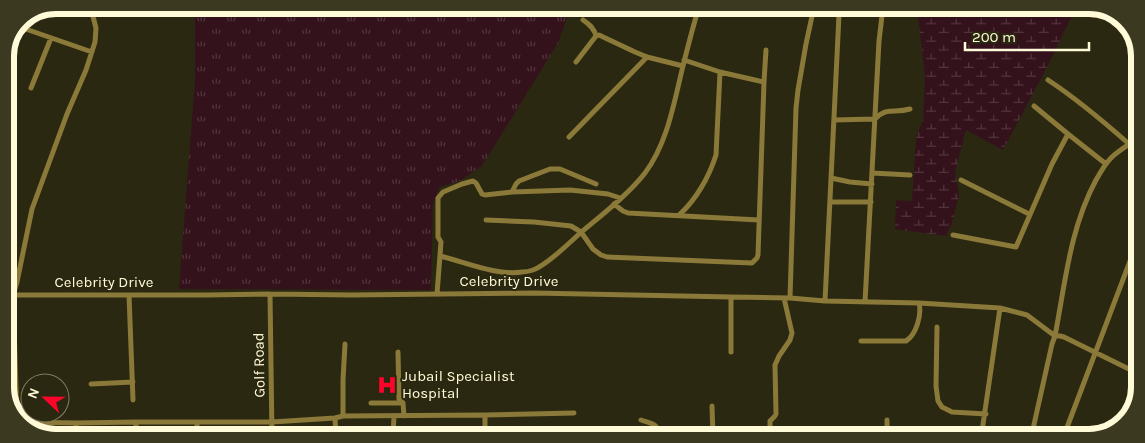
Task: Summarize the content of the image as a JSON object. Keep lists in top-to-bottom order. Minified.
{"streets":{"street":["Celebrity Drive","Golf Road"]},"crossings":[["Celebrity Drive","Golf Road"]],"places":{"hospital":["Jubail Specialist Hospital"]},"scale_bar":"200 m","north":"left"}
